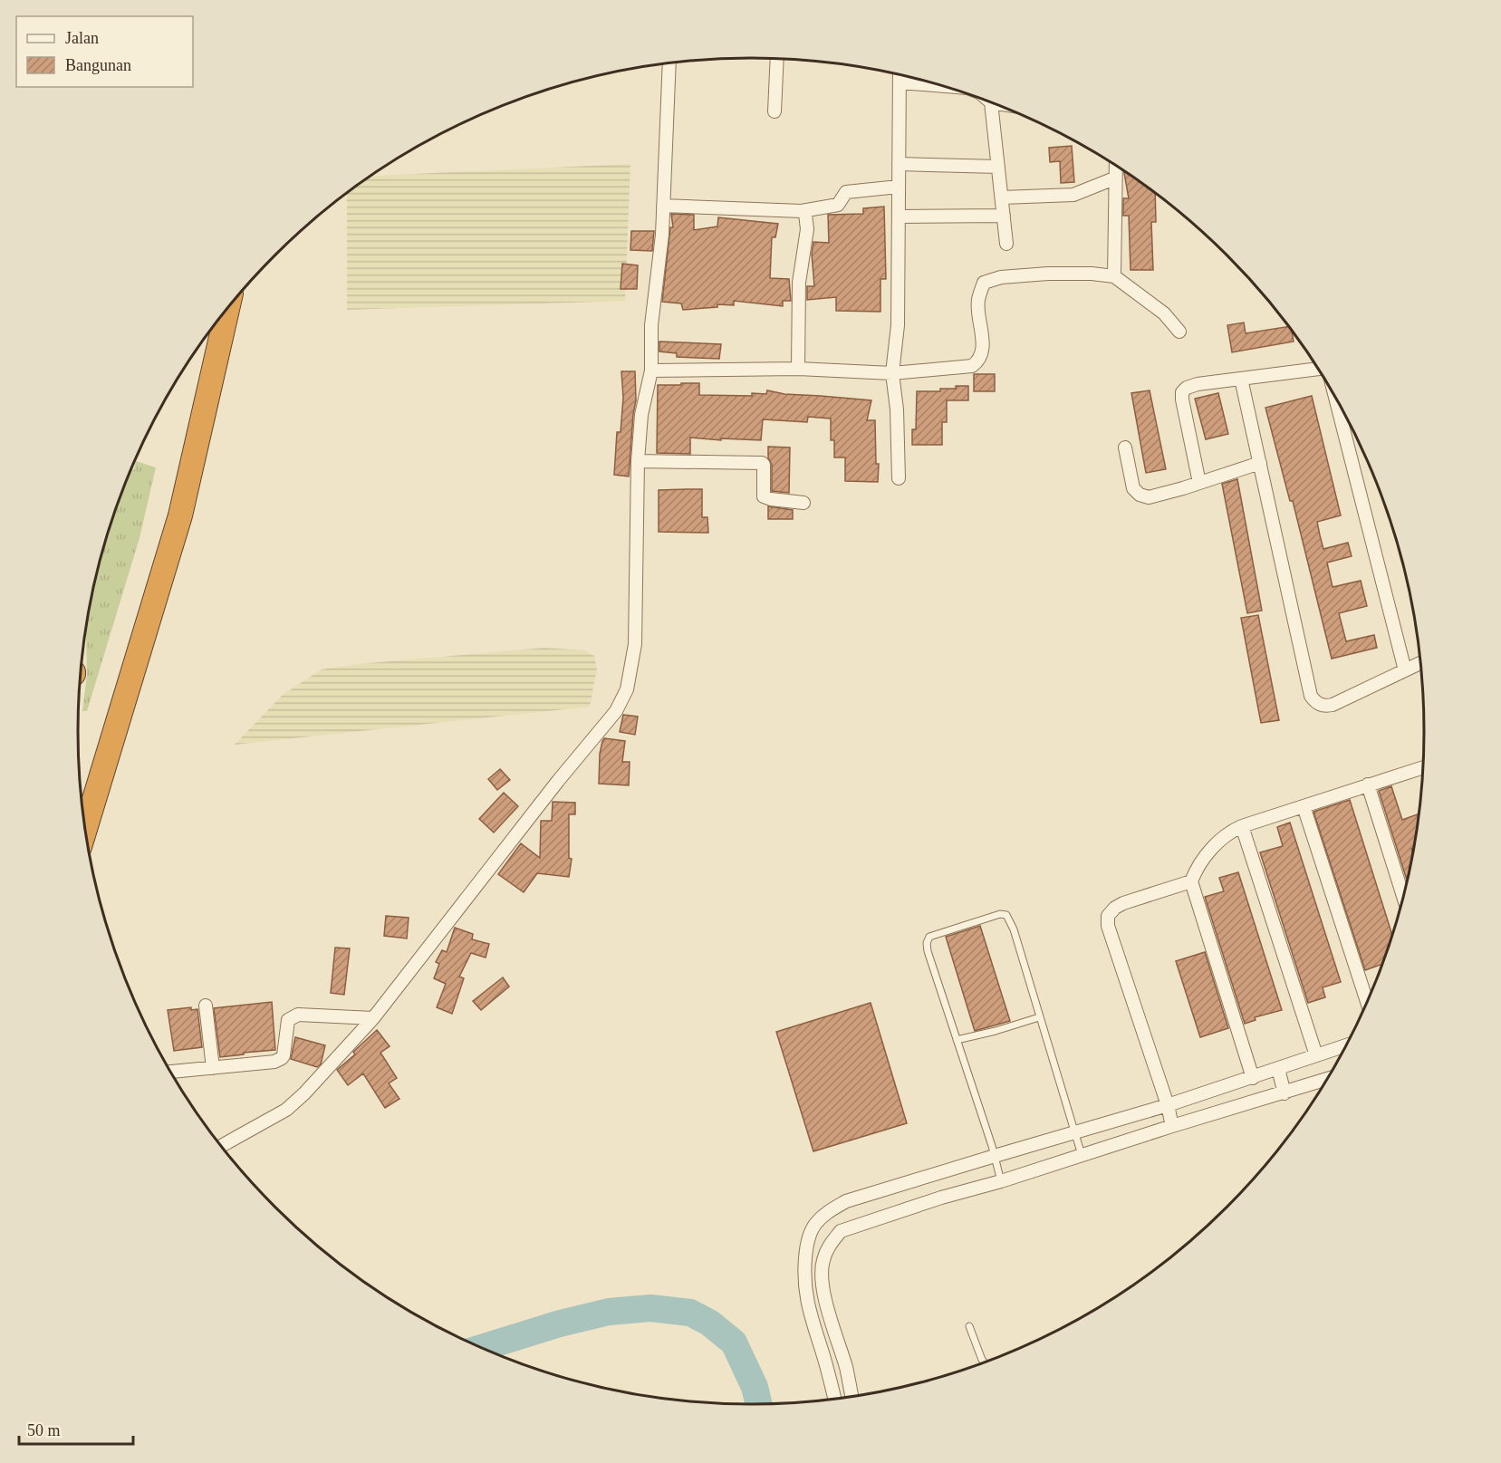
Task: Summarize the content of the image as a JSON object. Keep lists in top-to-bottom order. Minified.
{"legend":["Jalan","Bangunan"],"scale_bar":"50 m"}
